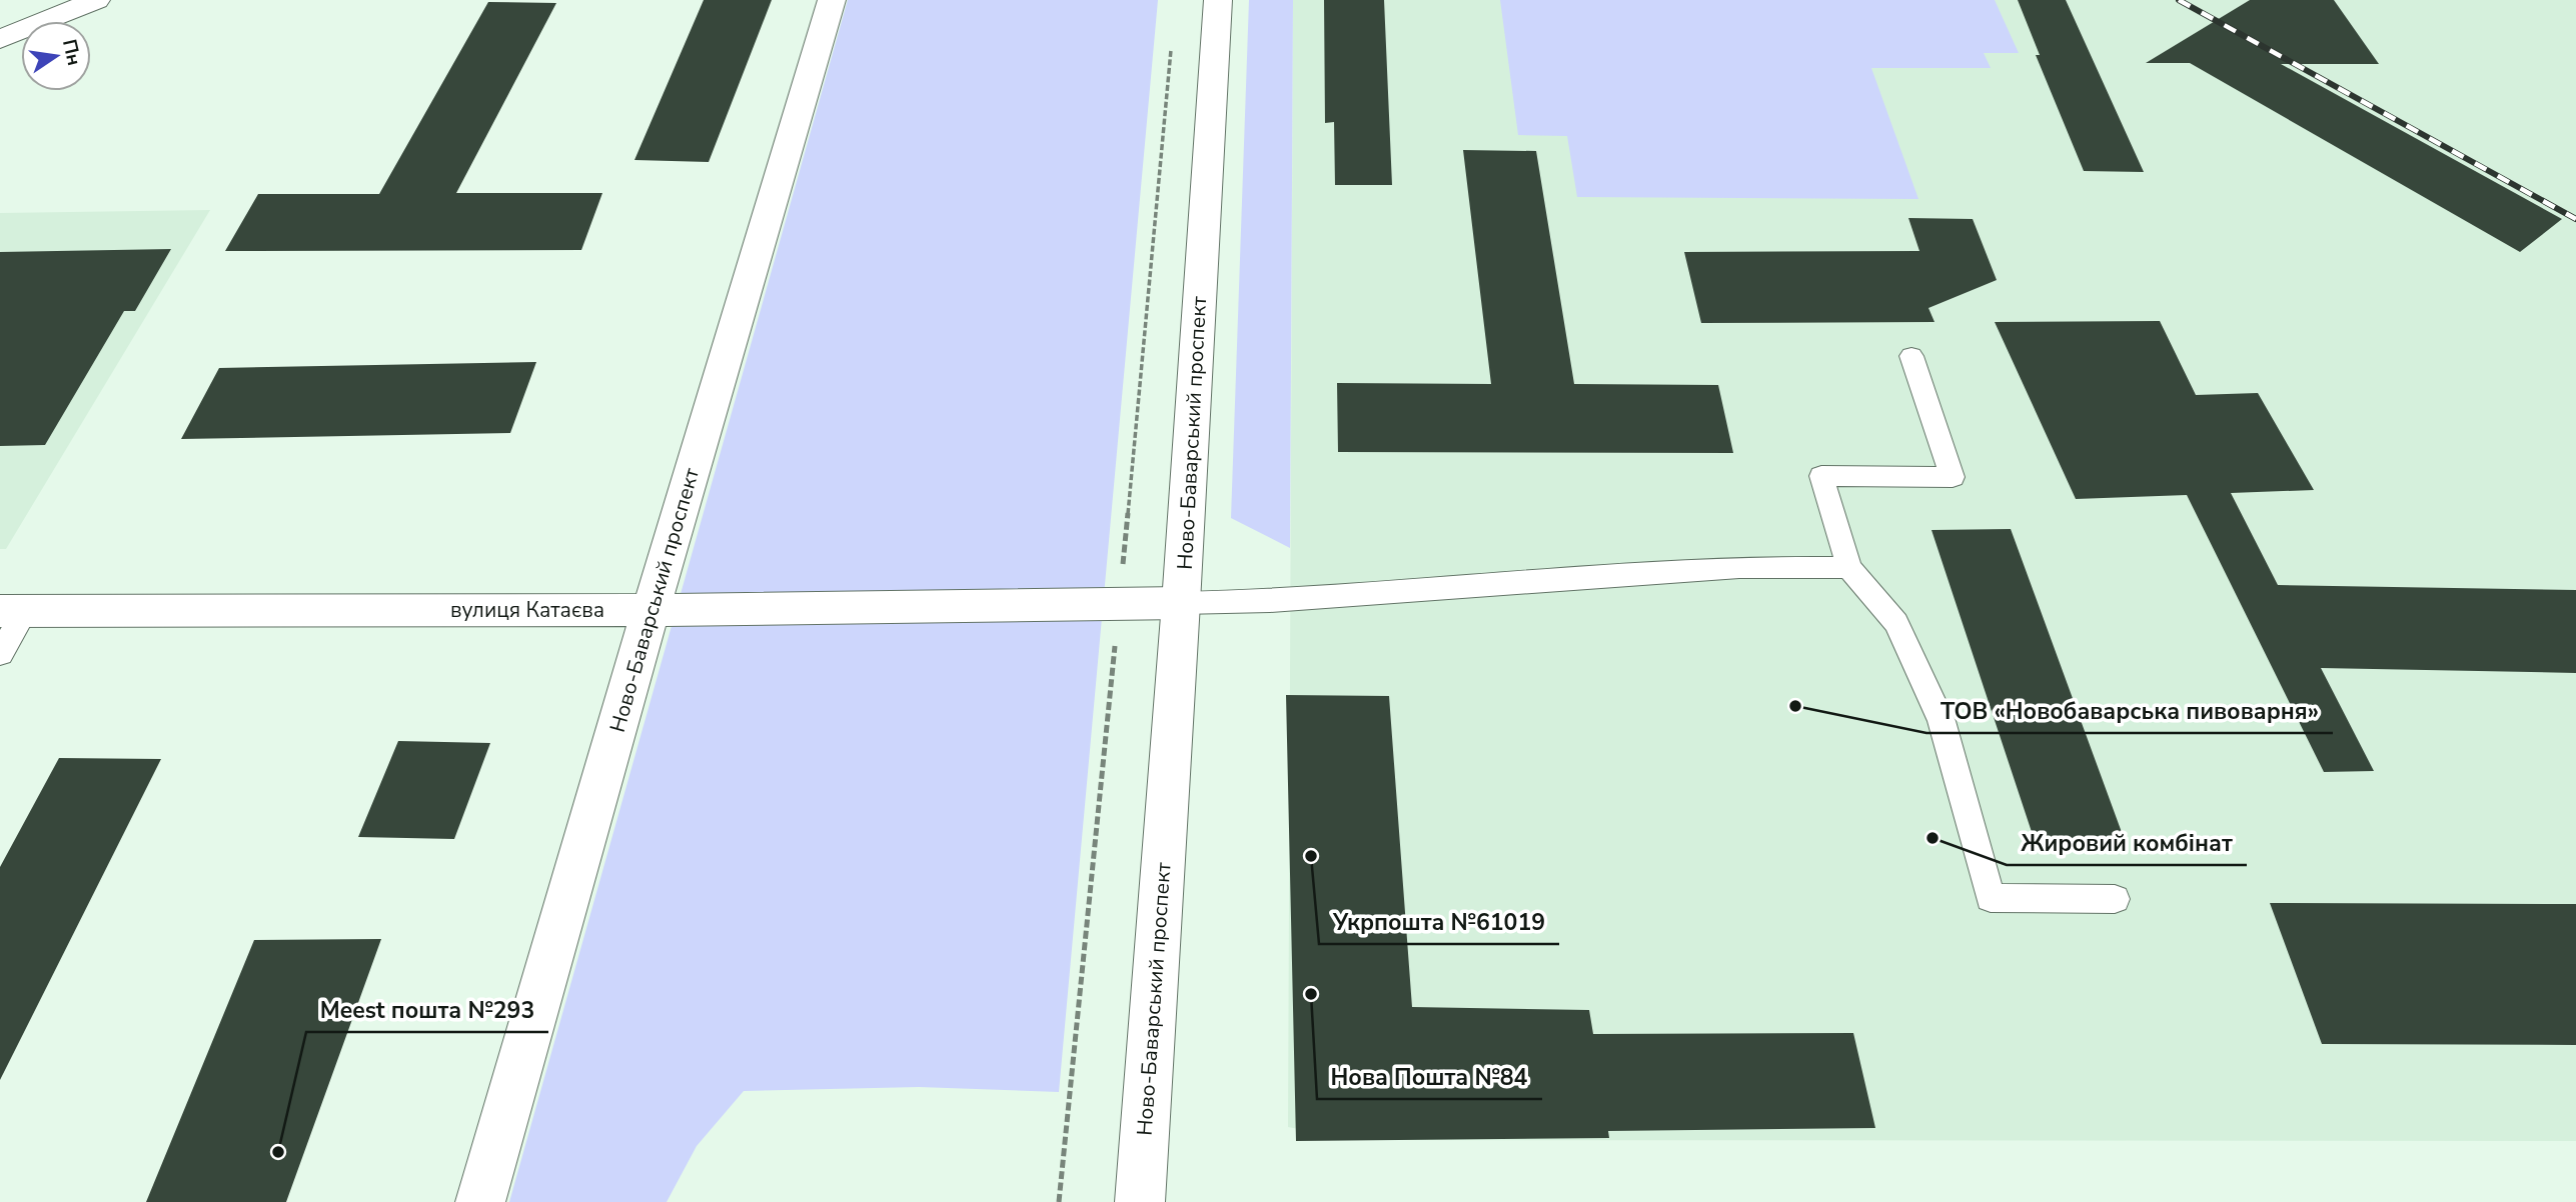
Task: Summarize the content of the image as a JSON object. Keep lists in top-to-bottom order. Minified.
{"streets":{"street":["Ново-Баварський проспект","вулиця Катаєва"]},"crossings":[["Ново-Баварський проспект","вулиця Катаєва"]],"places":["ТОВ «Новобаварська пивоварня»","Жировий комбінат","Укрпошта №61019","Нова Пошта №84","Meest пошта №293"],"north":"right"}
